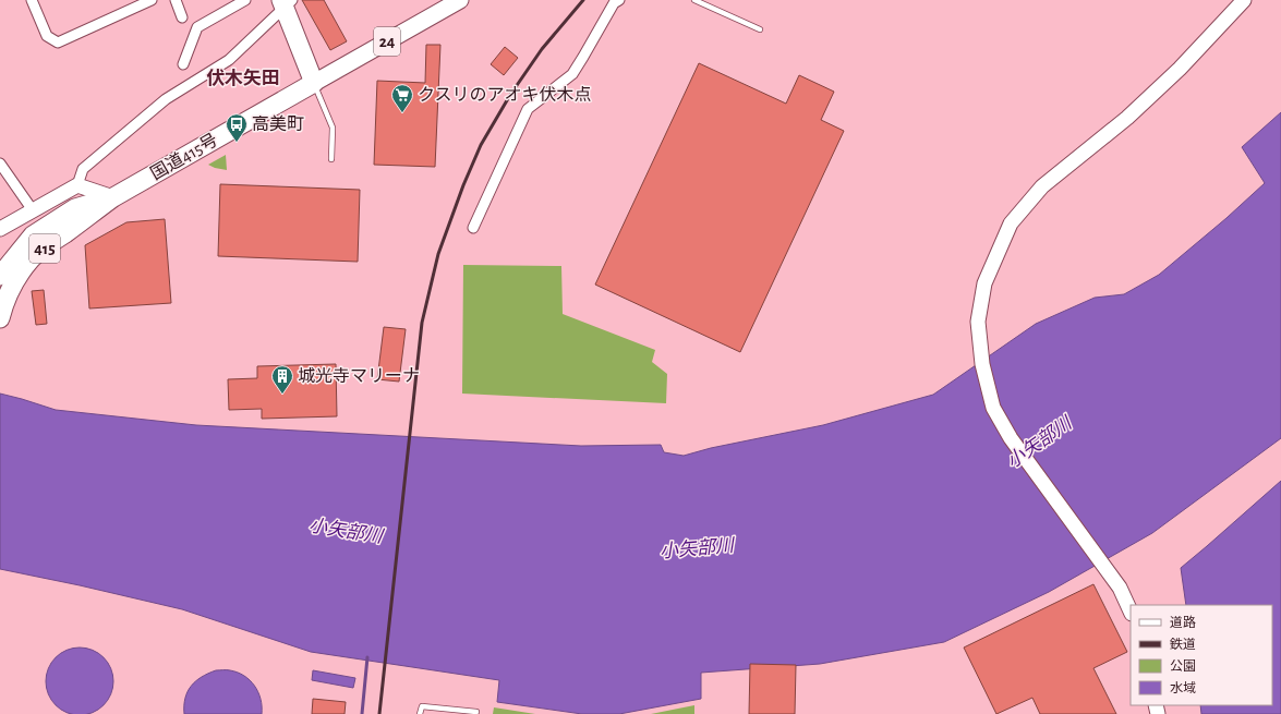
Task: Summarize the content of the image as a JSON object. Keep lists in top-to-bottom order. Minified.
{"streets":{"highway":["国道415号","415"],"main road":["24"]},"crossings":[["24","国道415号"]],"districts":["伏木矢田"],"water":["小矢部川"],"places":{"supermarket":["クスリのアオキ伏木点"],"bus stop":["高美町"],"building":["城光寺マリーナ"]},"legend":["道路","鉄道","公園","水域"]}
